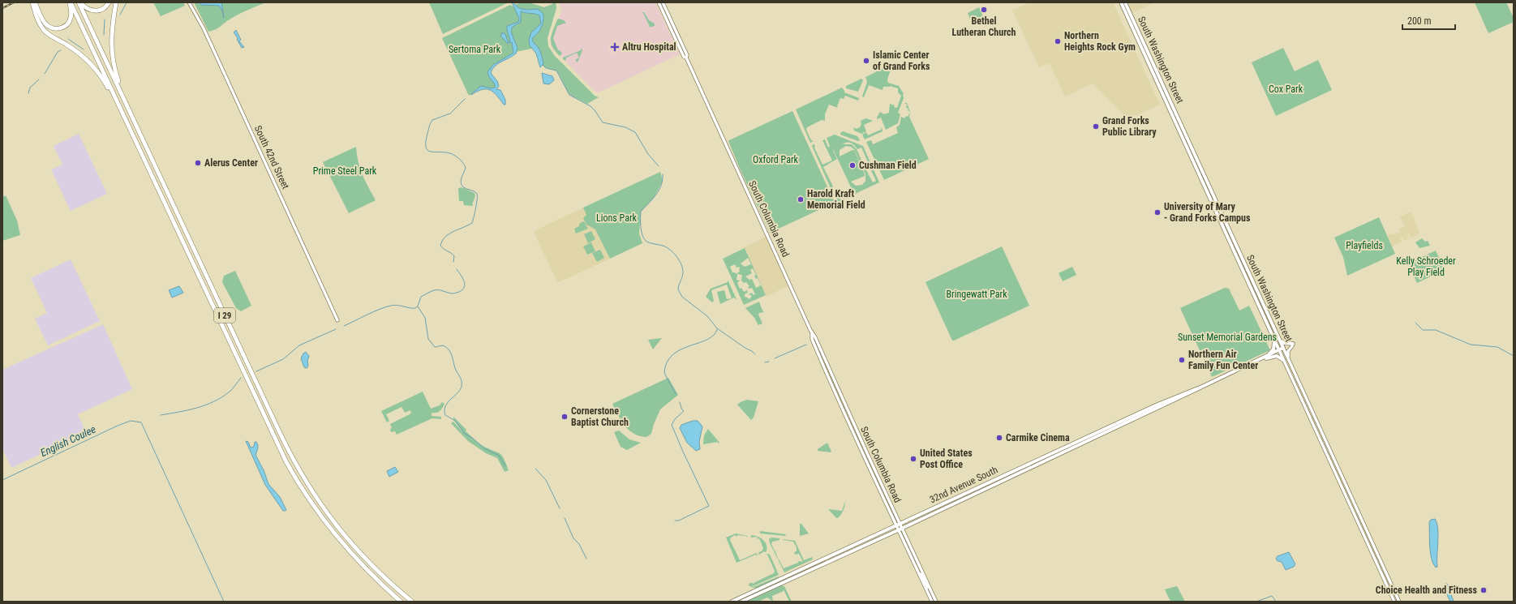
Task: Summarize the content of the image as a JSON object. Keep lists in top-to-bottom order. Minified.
{"streets":{"highway":["I 29"],"main road":["South Washington Street","South 42nd Street","South Columbia Road","32nd Avenue South"]},"crossings":[["South Washington Street","32nd Avenue South"],["South Columbia Road","32nd Avenue South"]],"water":["English Coulee"],"parks":["Sertoma Park","Cox Park","Oxford Park","Prime Steel Park","Lions Park","Playfields","Kelly Schroeder Play Field","Bringewatt Park","Sunset Memorial Gardens"],"places":{"other":["Bethel Lutheran Church","Northern Heights Rock Gym","Islamic Center of Grand Forks","Grand Forks Public Library","Alerus Center","Cushman Field","Harold Kraft Memorial Field","University of Mary - Grand Forks Campus","Northern Air Family Fun Center","Cornerstone Baptist Church","Carmike Cinema","United States Post Office","Choice Health and Fitness"],"health":["Altru Hospital"]},"scale_bar":"200 m"}
